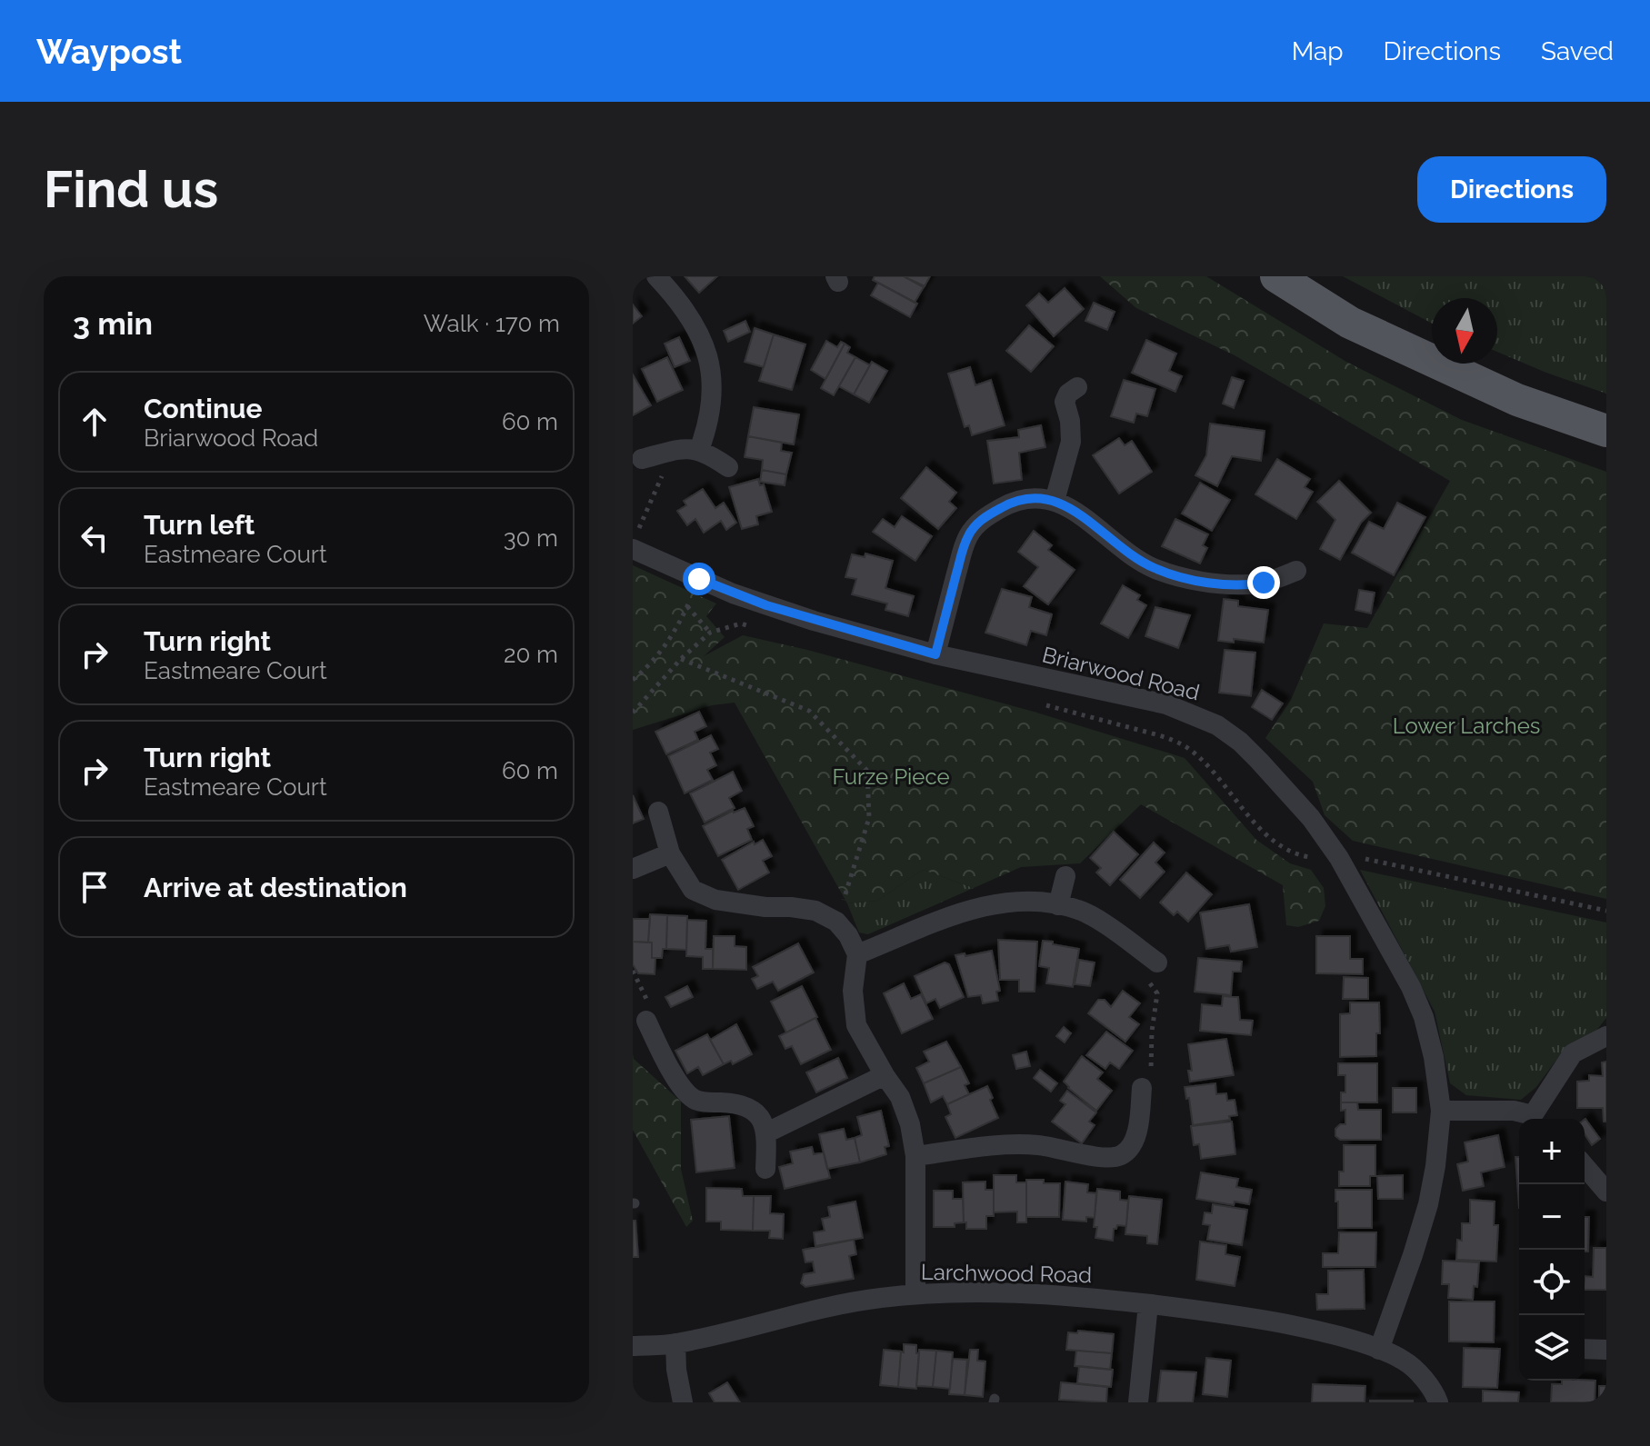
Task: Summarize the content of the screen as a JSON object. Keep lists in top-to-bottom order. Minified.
{"streets":{"street":["Briarwood Road","Larchwood Road"]},"crossings":[["Briarwood Road","Larchwood Road"]],"parks":["Lower Larches","Furze Piece"],"north":"bottom","page":{"header":"Waypost","nav":["Map","Directions","Saved"],"buttons":"Directions","title":"Find us","heading":["3 min","Walk · 170 m"],"list":[["Continue","Briarwood Road","60 m"],["Turn left","Eastmeare Court","30 m"],["Turn right","Eastmeare Court","20 m"],["Turn right","Eastmeare Court","60 m"],"Arrive at destination"],"map_buttons":["+","−"]}}
